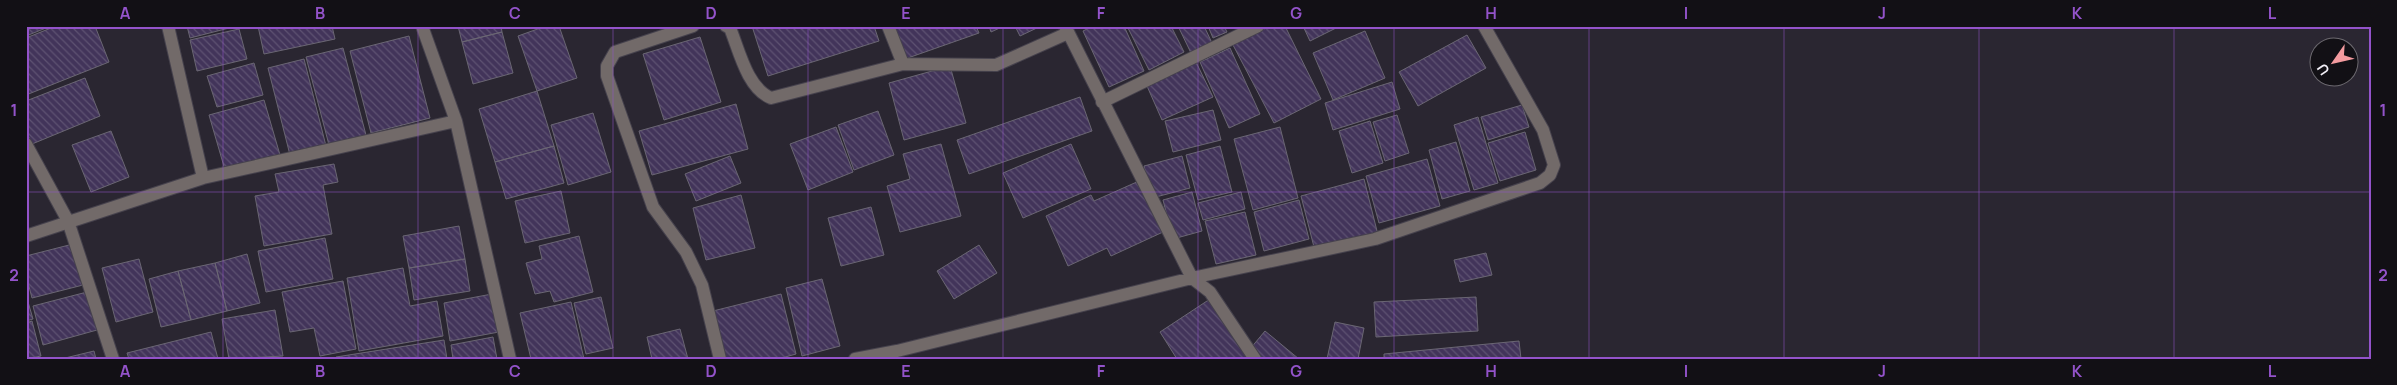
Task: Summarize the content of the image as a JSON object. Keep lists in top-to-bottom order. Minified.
{"north":"bottom left","grid":{"columns":["A","B","C","D","E","F","G","H","I","J","K","L"],"rows":["1","2"]}}
